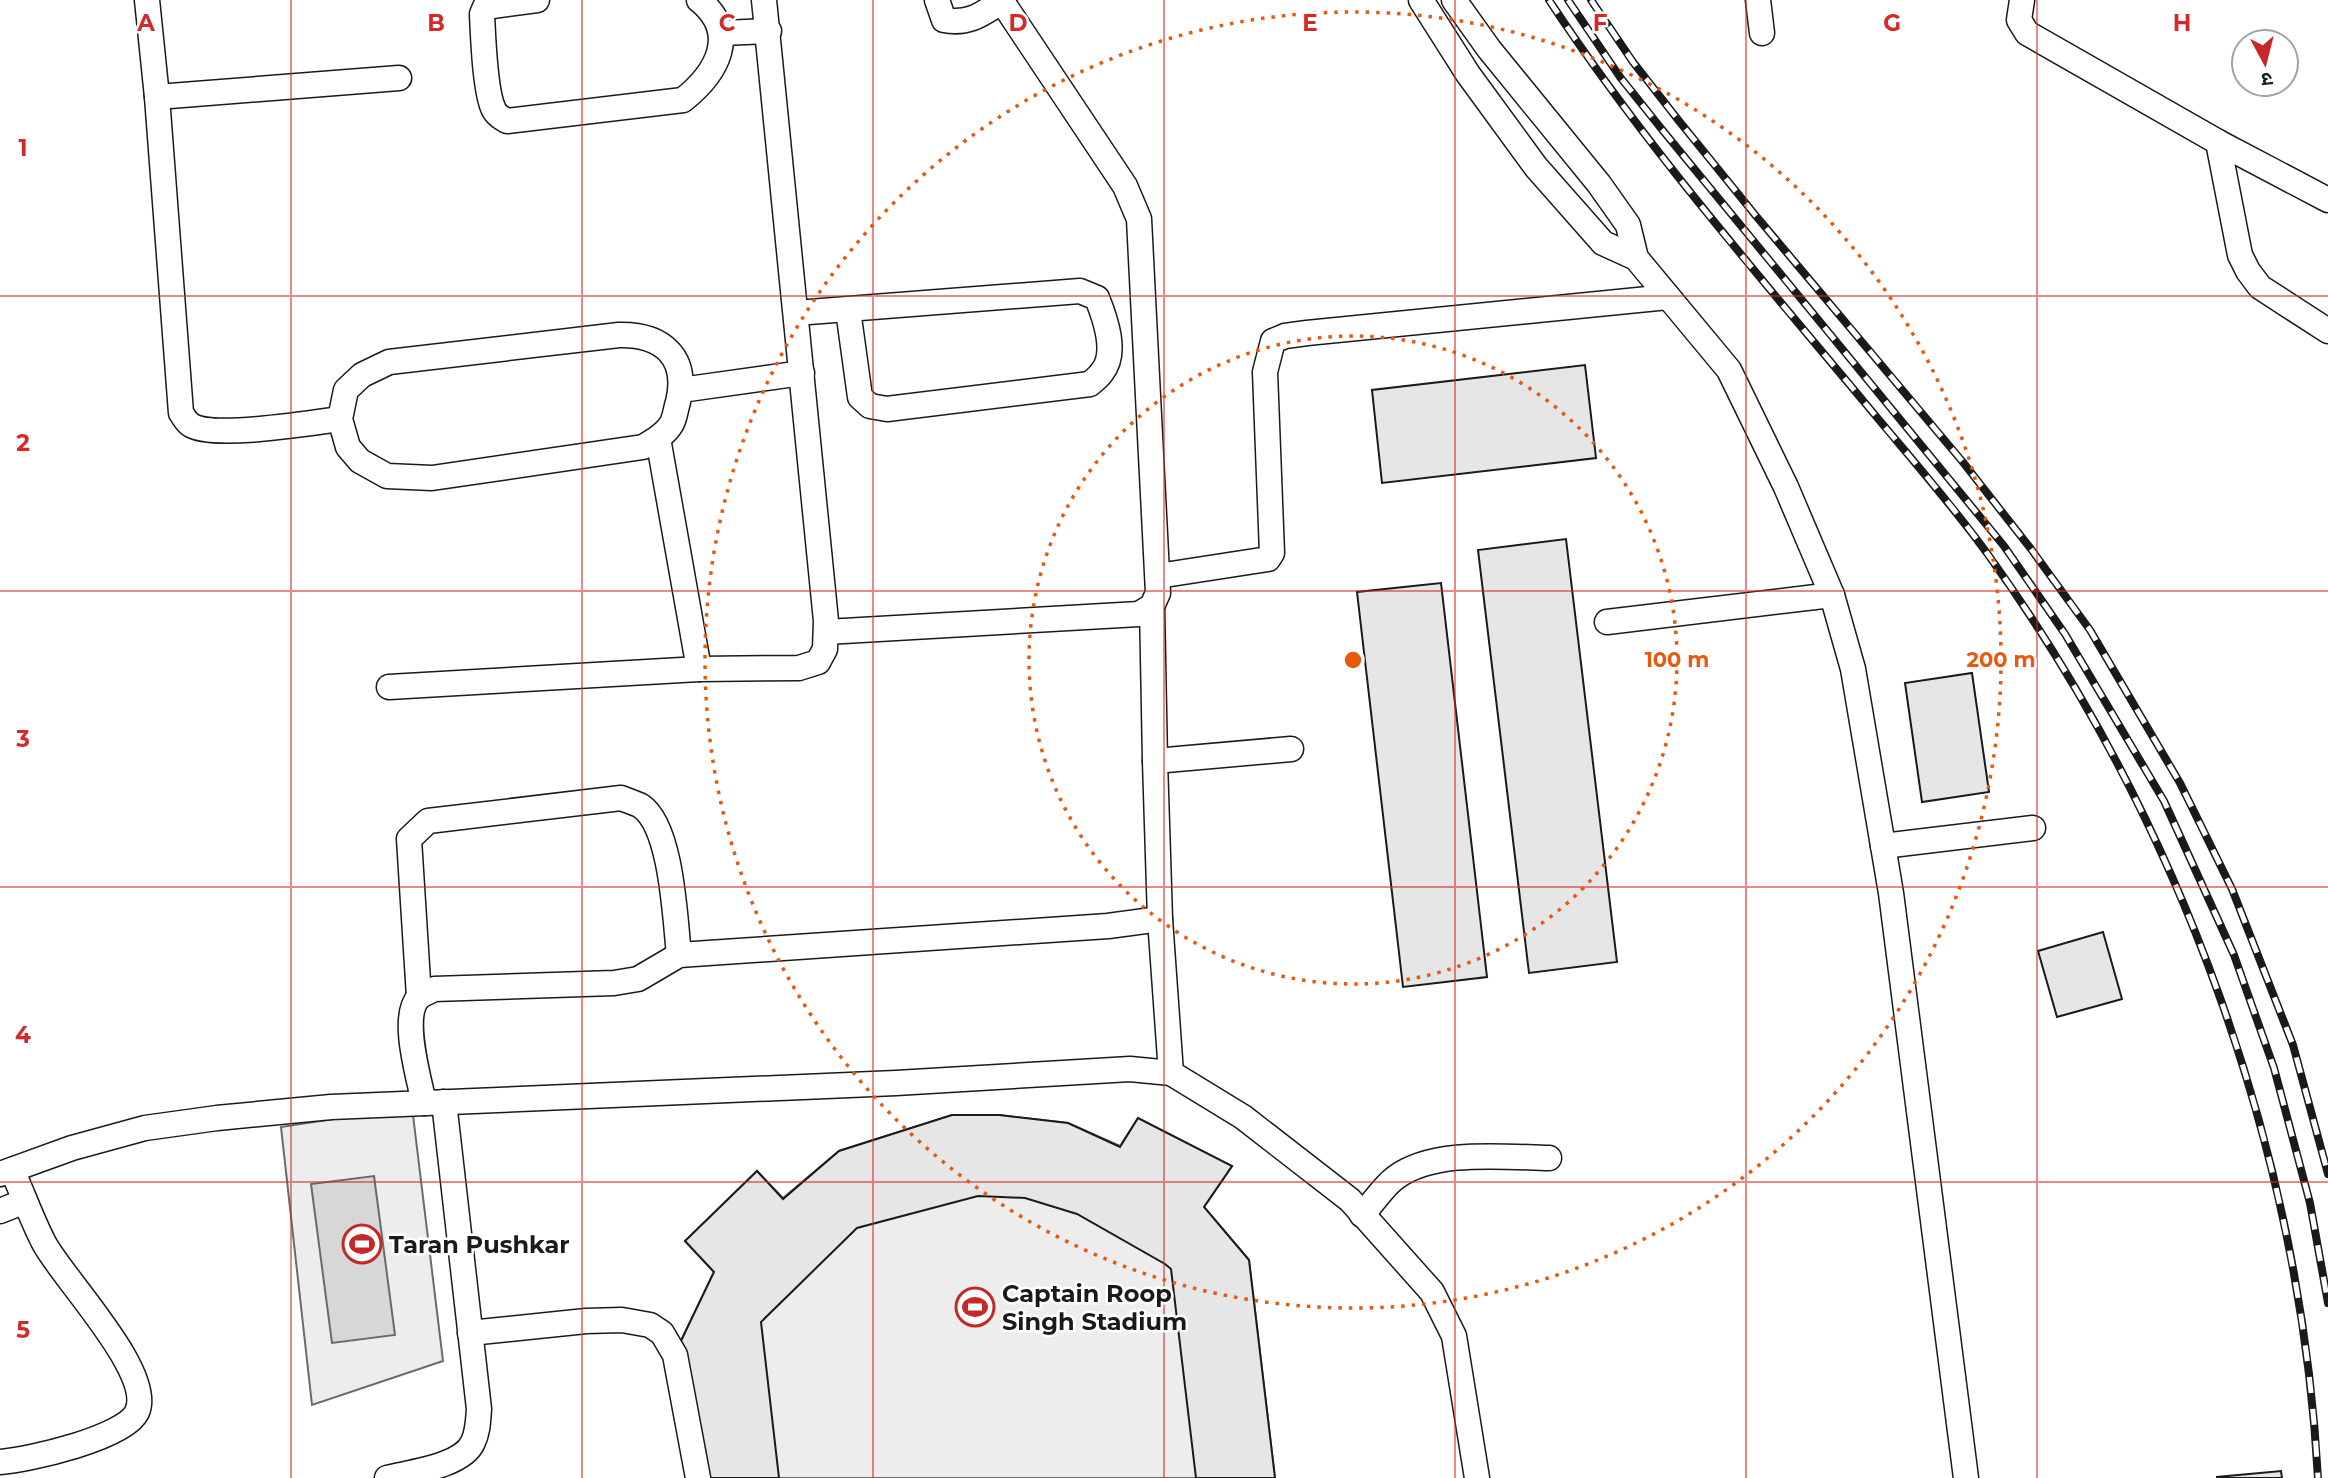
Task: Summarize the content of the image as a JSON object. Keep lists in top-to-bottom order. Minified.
{"places":{"sports":["Taran Pushkar","Captain Roop Singh Stadium"]},"north":"bottom","grid":{"columns":["A","B","C","D","E","F","G","H"],"rows":["1","2","3","4","5"]},"rings":["100 m","200 m"]}
